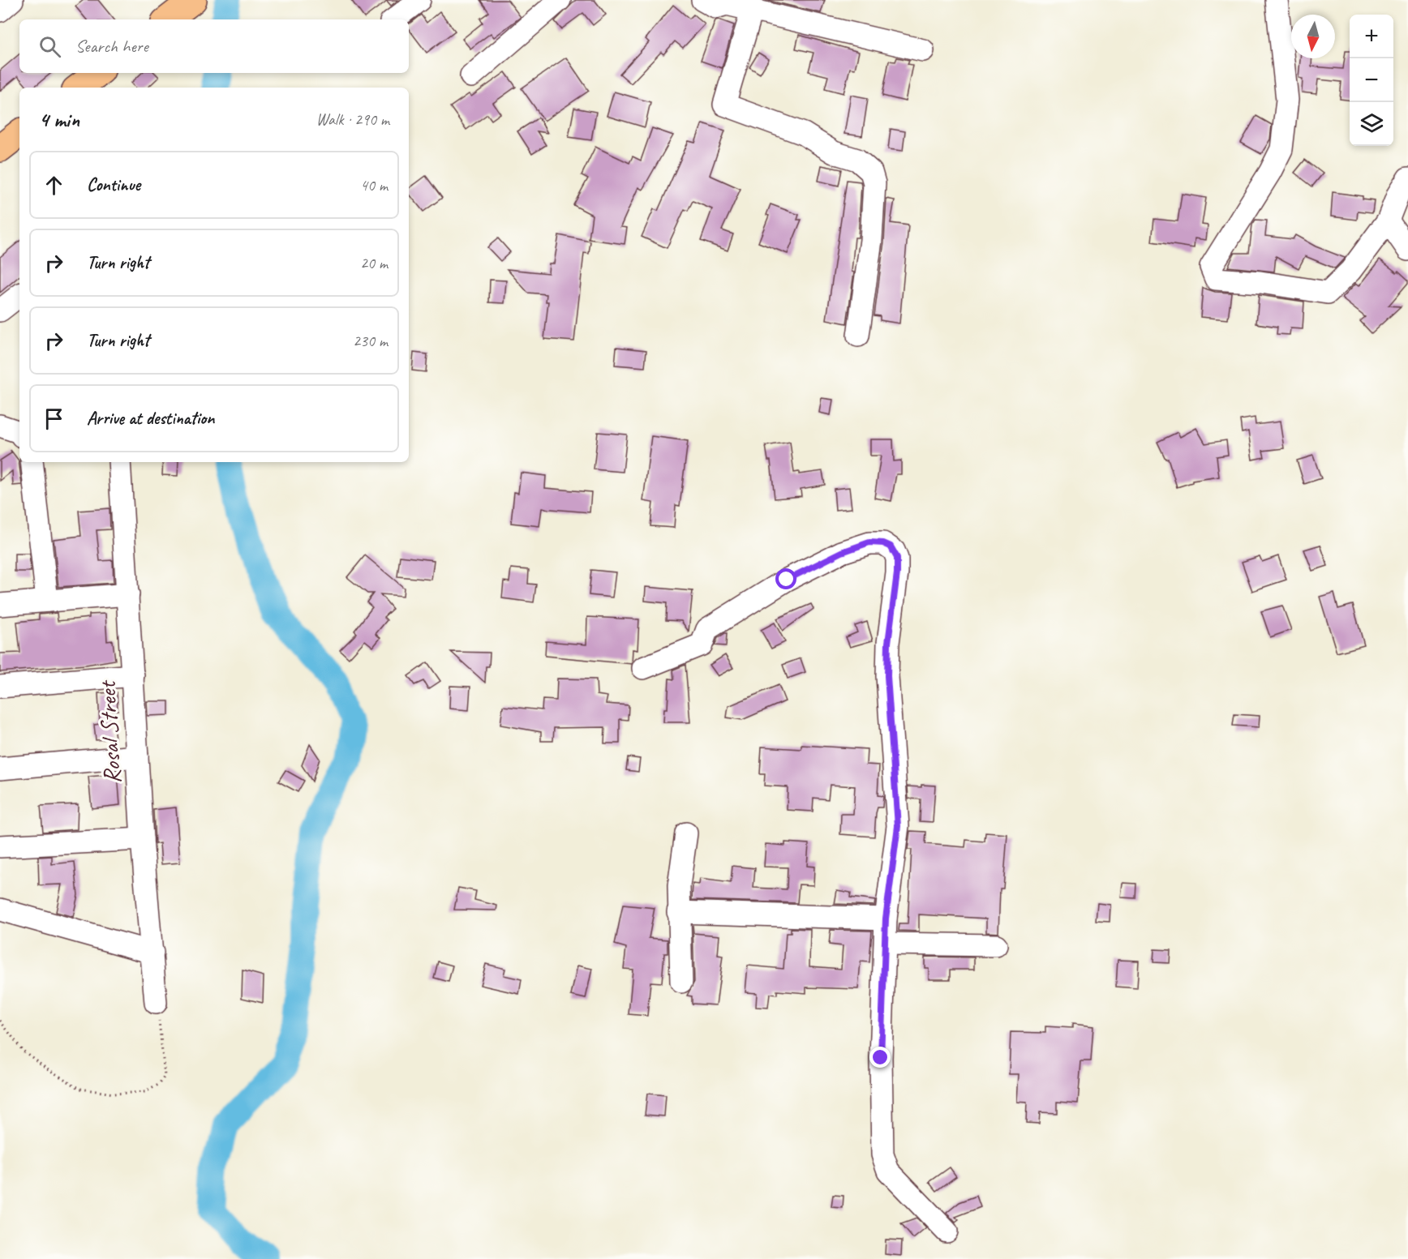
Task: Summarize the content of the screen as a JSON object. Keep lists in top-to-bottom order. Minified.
{"streets":{"street":["Rosal Street"]},"north":"bottom","page":{"map_buttons":["+","−"],"search":"Search here","heading":["4 min","Walk · 290 m"],"list":[["Continue","40 m"],["Turn right","20 m"],["Turn right","230 m"],"Arrive at destination"]}}
